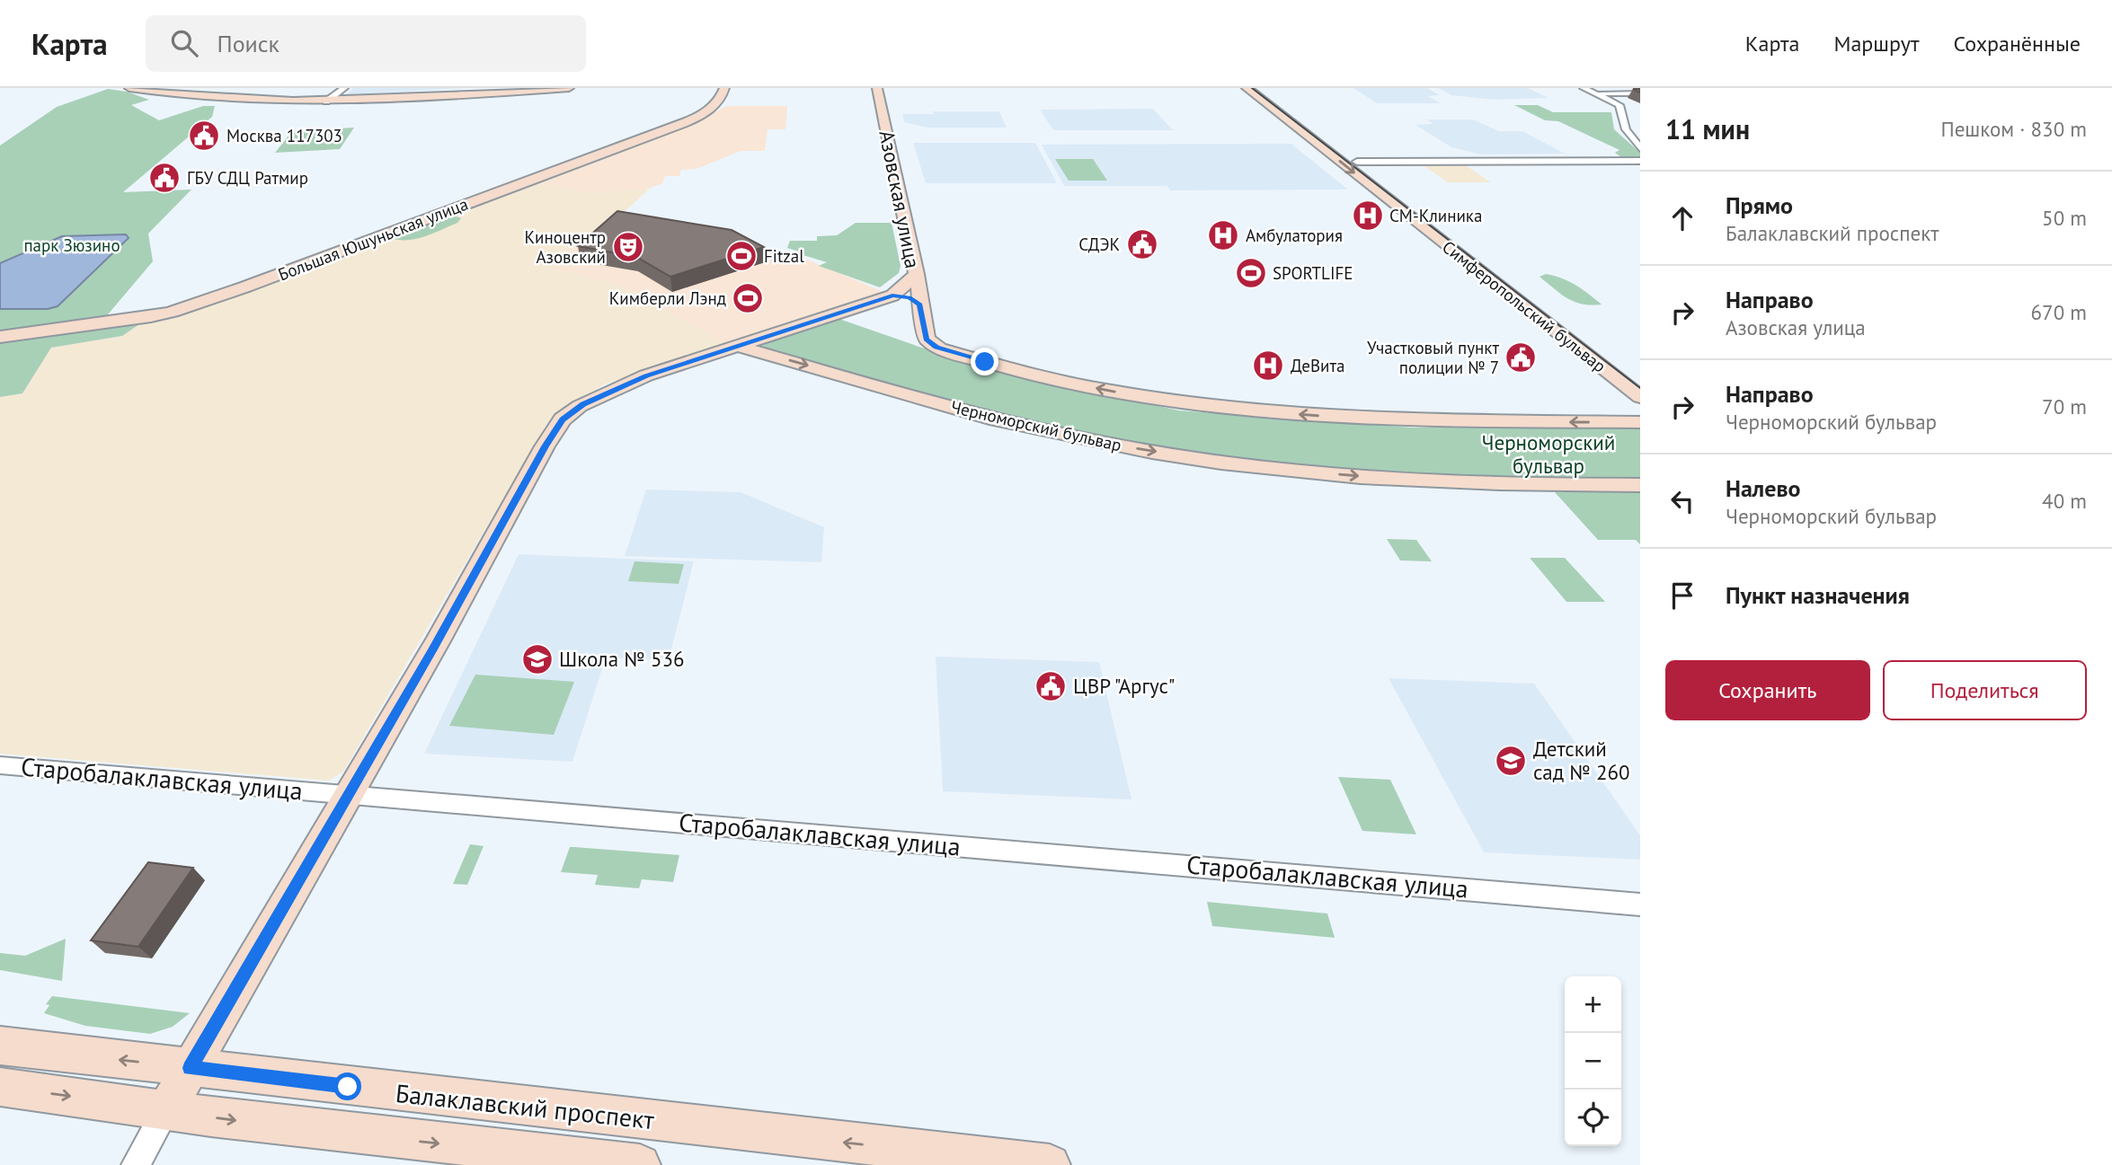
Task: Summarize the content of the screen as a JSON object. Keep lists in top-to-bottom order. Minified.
{"streets":{"street":["Азовская улица","Большая Юшуньская улица","Симферопольский бульвар","Черноморский бульвар","Старобалаклавская улица","Балаклавский проспект"]},"crossings":[["Азовская улица","Черноморский бульвар"],["Азовская улица","Старобалаклавская улица"],["Азовская улица","Балаклавский проспект"]],"parks":["парк Зюзино","Черноморский бульвар"],"places":{"public building":["Москва 117303","ГБУ СДЦ Ратмир","СДЭК","Участковый пункт полиции № 7","ЦВР \"Аргус\""],"hospital":["СМ-Клиника","Амбулатория","ДеВита"],"theatre":["Киноцентр Азовский"],"sports":["Fitzal","SPORTLIFE","Кимберли Лэнд"],"school or university":["Школа № 536","Детский сад № 260"]},"page":{"header":"Карта","search":"Поиск","nav":["Карта","Маршрут","Сохранённые"],"heading":["11 мин","Пешком · 830 m"],"list":[["Прямо","Балаклавский проспект","50 m"],["Направо","Азовская улица","670 m"],["Направо","Черноморский бульвар","70 m"],["Налево","Черноморский бульвар","40 m"],"Пункт назначения"],"buttons":["Сохранить","Поделиться"],"map_buttons":["+","−"]}}
